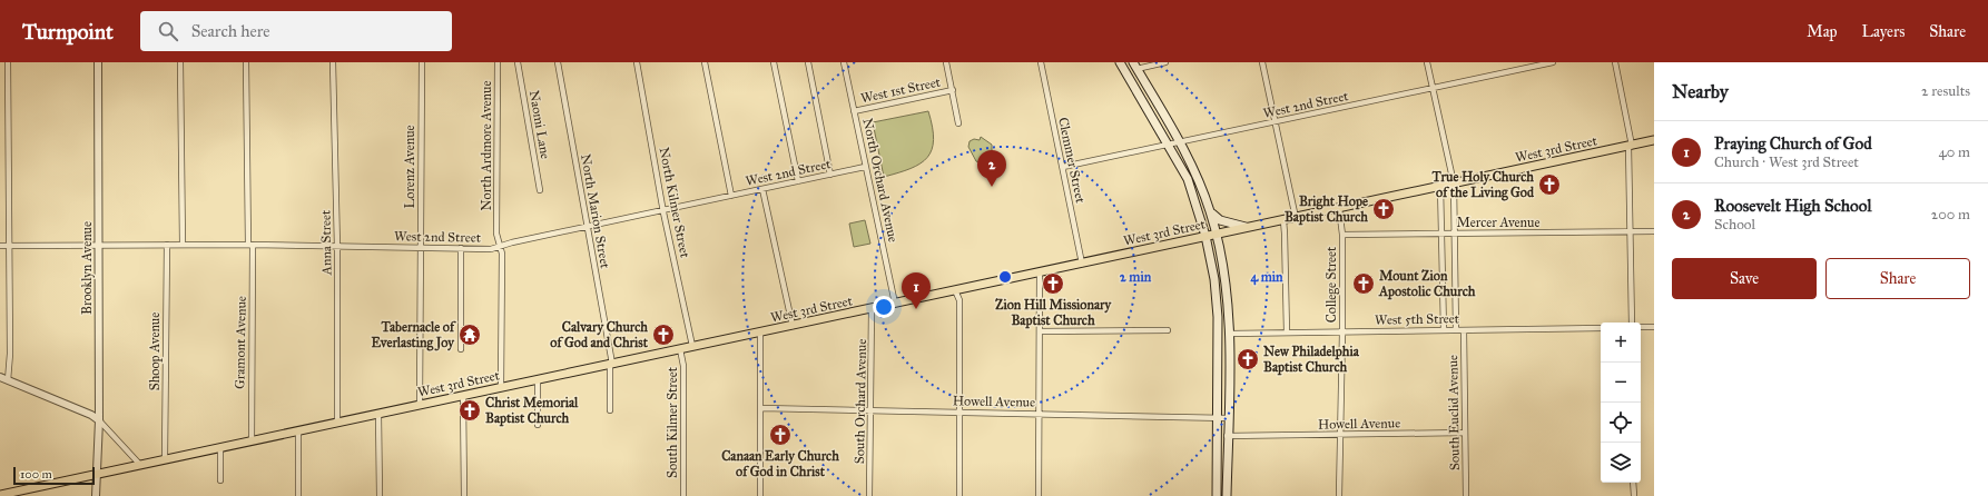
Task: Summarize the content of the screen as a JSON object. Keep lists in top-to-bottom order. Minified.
{"streets":{"main road":["West 3rd Street"],"street":["West 1st Street","West 2nd Street","Naomi Lane","North Ardmore Avenue","Clemmer Street","Lorenz Avenue","North Orchard Avenue","North Kilmer Street","North Marion Street","Mercer Avenue","Anna Street","Brooklyn Avenue","College Street","West 5th Street","Gramont Avenue","Shoop Avenue","South Orchard Avenue","Howell Avenue","South Euclid Avenue","South Kilmer Street"]},"crossings":[["West 1st Street","North Orchard Avenue"],["West 2nd Street","North Ardmore Avenue"],["West 2nd Street","Clemmer Street"],["West 2nd Street","Lorenz Avenue"],["West 2nd Street","North Orchard Avenue"],["West 2nd Street","North Kilmer Street"],["West 2nd Street","North Marion Street"],["West 2nd Street","Anna Street"],["West 2nd Street","Brooklyn Avenue"],["West 2nd Street","Gramont Avenue"],["West 2nd Street","Shoop Avenue"],["North Ardmore Avenue","West 3rd Street"],["West 3rd Street","Clemmer Street"],["West 3rd Street","Lorenz Avenue"],["West 3rd Street","North Orchard Avenue"],["West 3rd Street","North Kilmer Street"],["West 3rd Street","North Marion Street"],["West 3rd Street","Anna Street"],["West 3rd Street","Brooklyn Avenue"],["West 3rd Street","College Street"],["West 3rd Street","Gramont Avenue"],["West 3rd Street","Shoop Avenue"],["West 3rd Street","South Orchard Avenue"],["West 3rd Street","South Kilmer Street"],["Mercer Avenue","College Street"],["College Street","West 5th Street"],["College Street","Howell Avenue"],["West 5th Street","South Euclid Avenue"],["South Orchard Avenue","Howell Avenue"],["Howell Avenue","South Euclid Avenue"]],"places":{"church":["True Holy Church of the Living God","Bright Hope Baptist Church","Zion Hill Missionary Baptist Church","Mount Zion Apostolic Church","Calvary Church of God and Christ","New Philadelphia Baptist Church","Christ Memorial Baptist Church","Canaan Early Church of God in Christ"],"temple":["Tabernacle of Everlasting Joy"]},"scale_bar":"100 m","page":{"header":"Turnpoint","search":"Search here","nav":["Map","Layers","Share"],"heading":["Nearby","2 results"],"list":[{"mark":"1","name":"Praying Church of God","note":"Church · West 3rd Street","value":"40 m"},{"mark":"2","name":"Roosevelt High School","note":"School","value":"200 m"}],"pins":["2","1"],"buttons":["Save","Share"],"map_buttons":["+","−"],"scale":"100 m"},"rings":["2 min","4 min"]}
